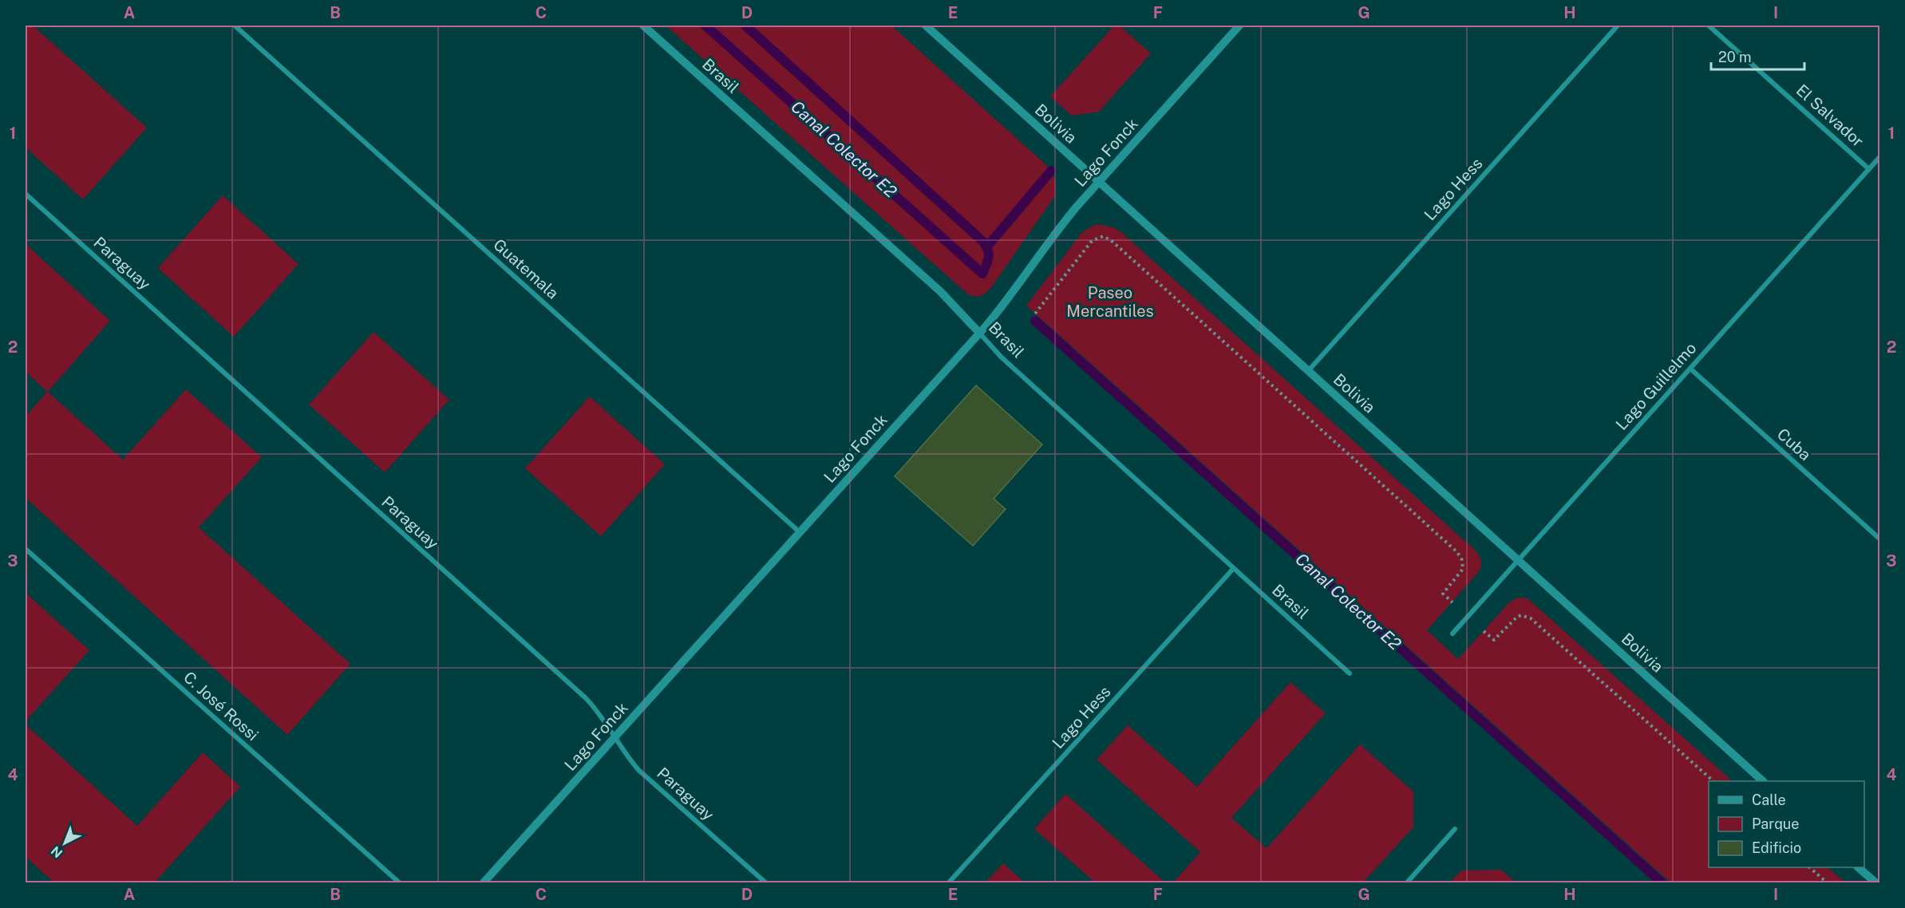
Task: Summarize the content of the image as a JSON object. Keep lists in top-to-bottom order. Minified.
{"streets":{"street":["Brasil","El Salvador","Bolivia","Lago Fonck","Lago Hess","Paraguay","Guatemala","Lago Guillelmo","Cuba","C. José Rossi"]},"crossings":[["Brasil","Lago Fonck"],["Brasil","Lago Hess"],["El Salvador","Lago Guillelmo"],["Bolivia","Lago Fonck"],["Bolivia","Lago Hess"],["Bolivia","Lago Guillelmo"],["Lago Fonck","Paraguay"],["Lago Fonck","Guatemala"],["Lago Guillelmo","Cuba"]],"water":["Canal Colector E2"],"parks":["Paseo Mercantiles"],"legend":["Calle","Parque","Edificio"],"scale_bar":"20 m","north":"bottom left","grid":{"columns":["A","B","C","D","E","F","G","H","I"],"rows":["1","2","3","4"]}}
